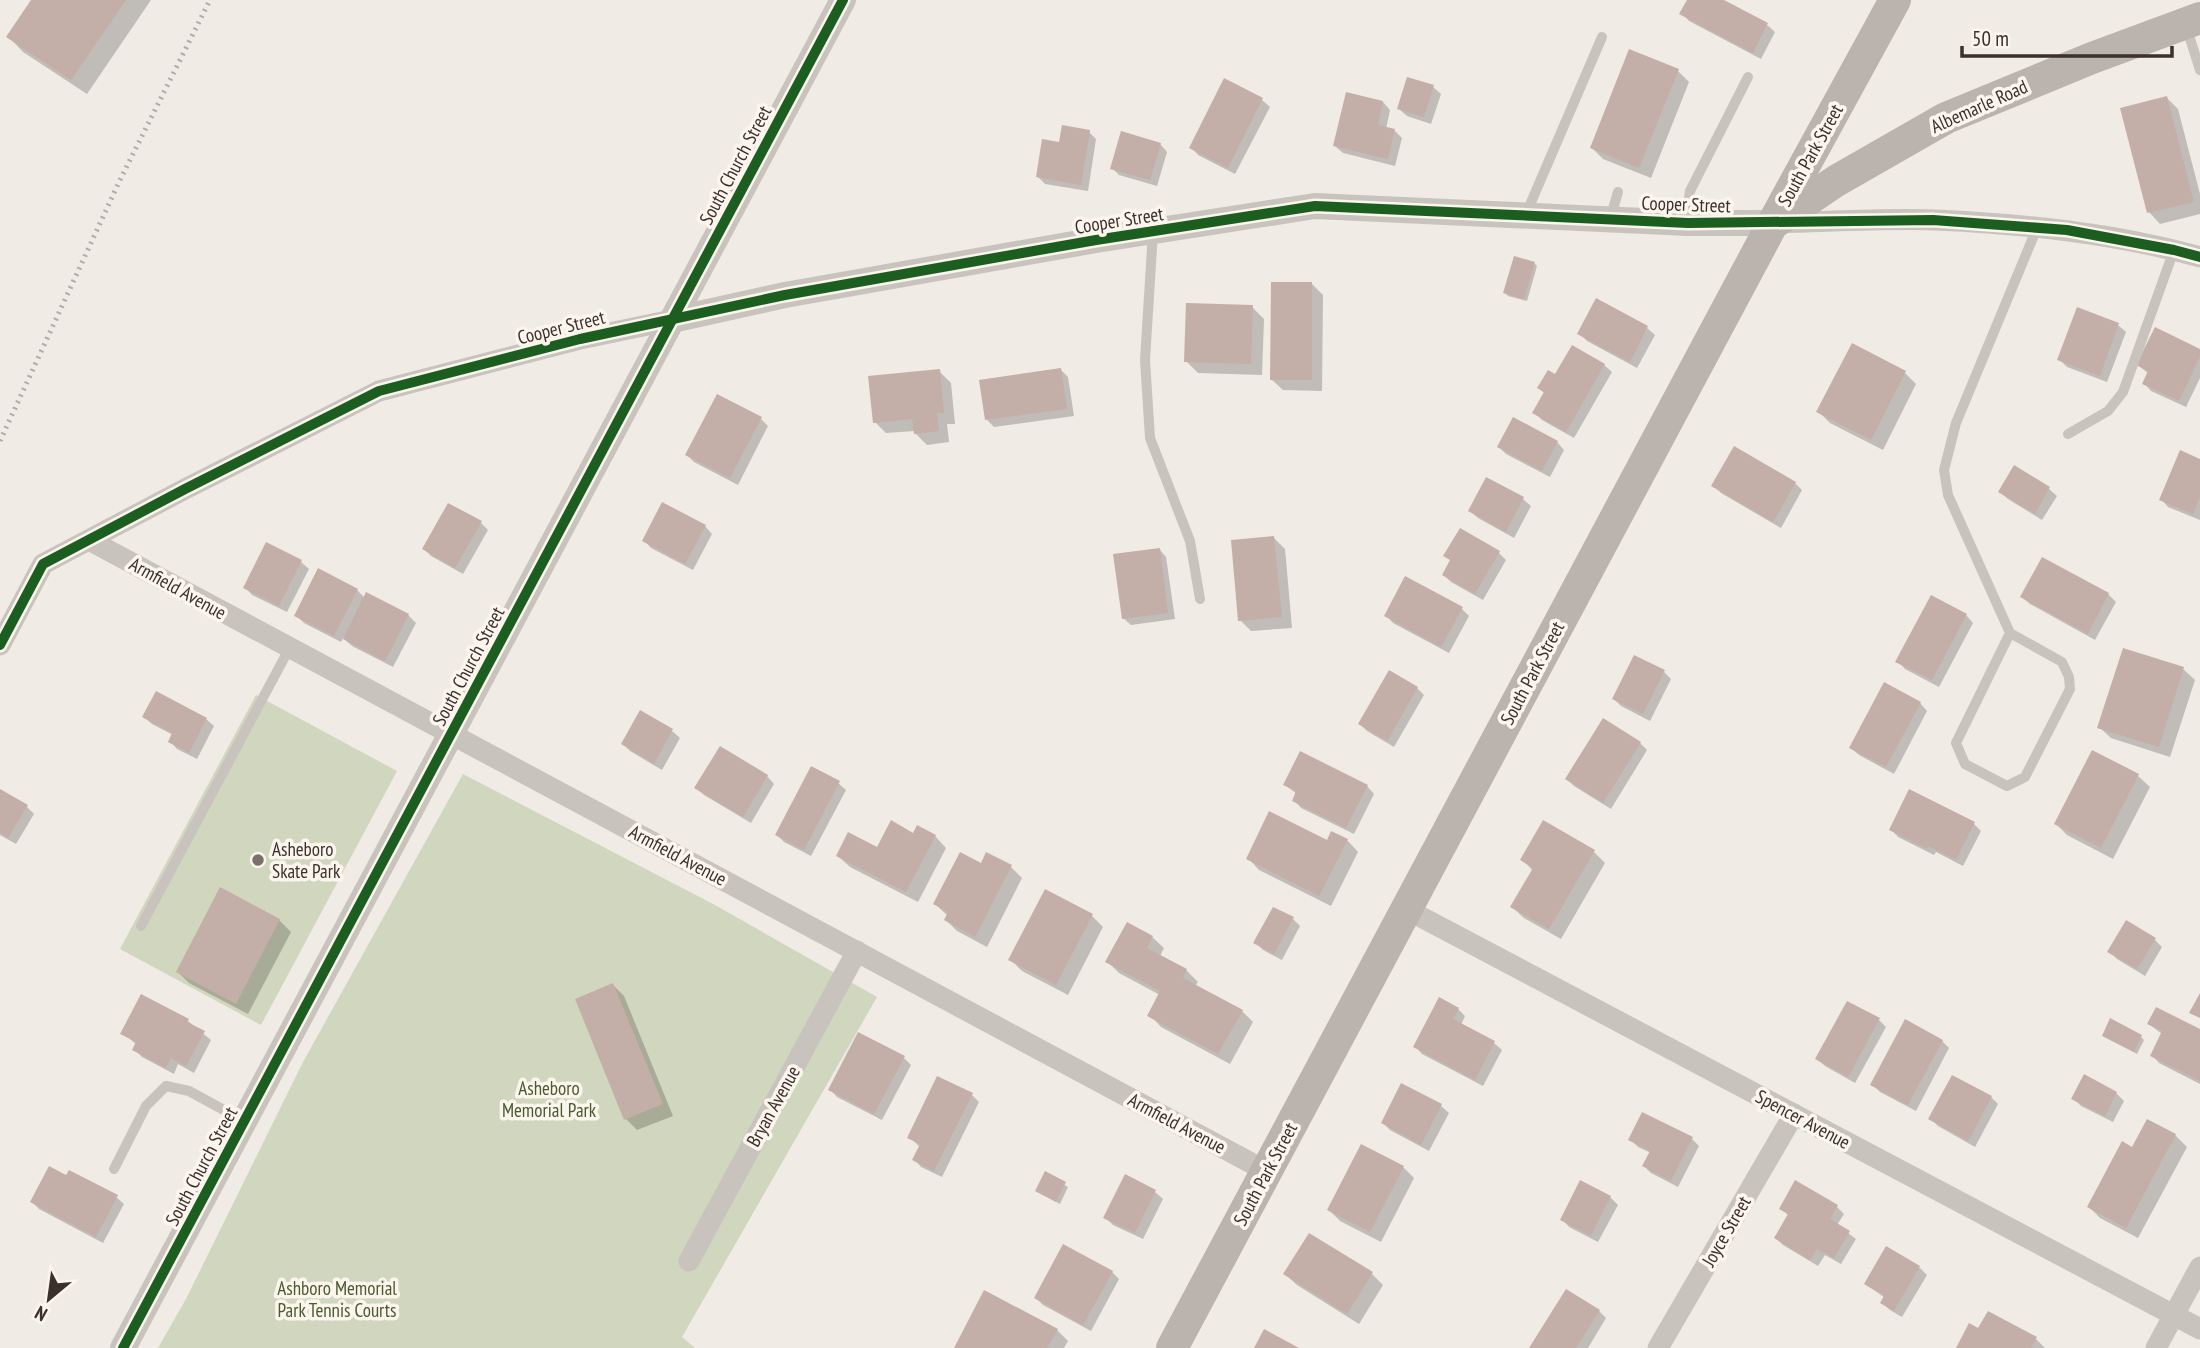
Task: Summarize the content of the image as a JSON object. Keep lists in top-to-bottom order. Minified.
{"streets":{"main road":["Albemarle Road","South Park Street"],"street":["South Church Street","Cooper Street","Armfield Avenue","Bryan Avenue","Spencer Avenue","Joyce Street"]},"crossings":[["Albemarle Road","South Park Street"],["Albemarle Road","Cooper Street"],["South Park Street","Cooper Street"],["South Park Street","Armfield Avenue"],["South Park Street","Spencer Avenue"],["South Church Street","Cooper Street"],["South Church Street","Armfield Avenue"],["Cooper Street","Armfield Avenue"],["Armfield Avenue","Bryan Avenue"],["Spencer Avenue","Joyce Street"]],"parks":["Asheboro Memorial Park","Ashboro Memorial Park Tennis Courts"],"places":["Asheboro Skate Park"],"scale_bar":"50 m","north":"bottom left"}
